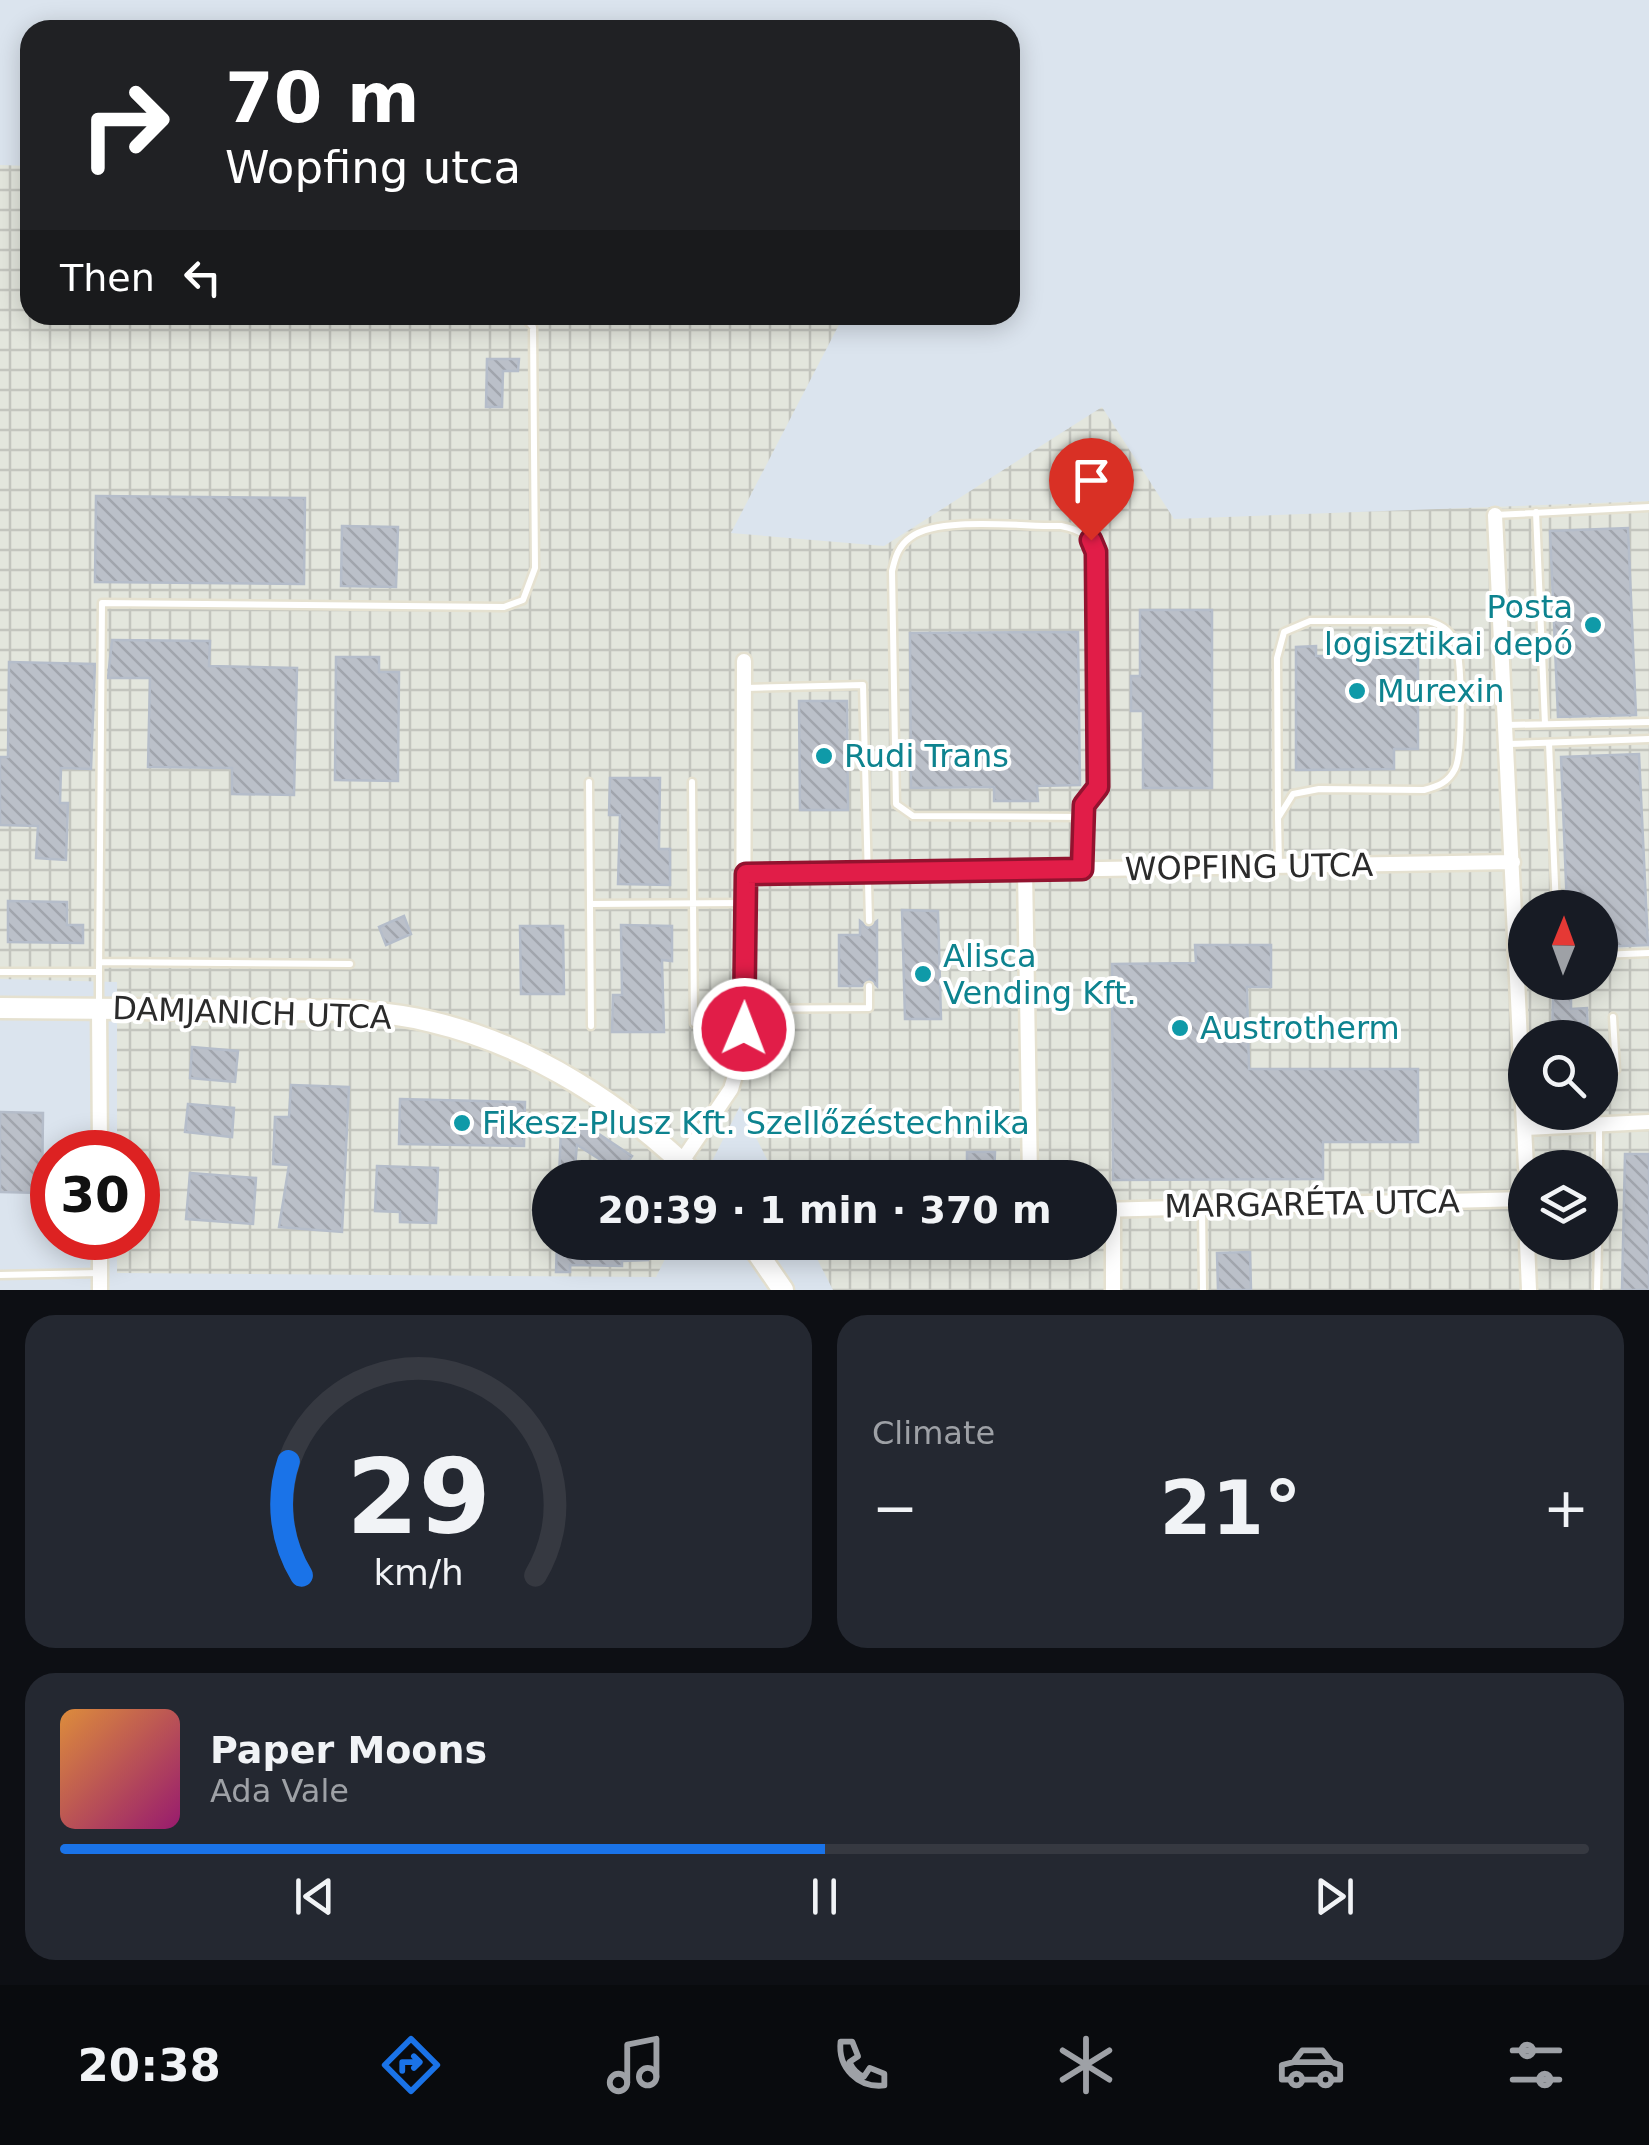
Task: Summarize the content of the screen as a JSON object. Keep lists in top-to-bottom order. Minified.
{"streets":{"main road":["DAMJANICH UTCA"],"street":["WOPFING UTCA","MARGARÉTA UTCA"]},"places":["Posta logisztikai depó","Murexin","Rudi Trans","Alisca Vending Kft.","Austrotherm","Fikesz-Plusz Kft. Szellőzéstechnika"],"north":"top","page":{"turn":["70 m","Wopfing utca"],"then":"Then","limit":"30","trip":"20:39 · 1 min · 370 m","tile":"Climate","heat":["−","21°","+"],"song":["Paper Moons","Ada Vale"],"tabs":"20:38","gauge":["29","km/h"]}}
